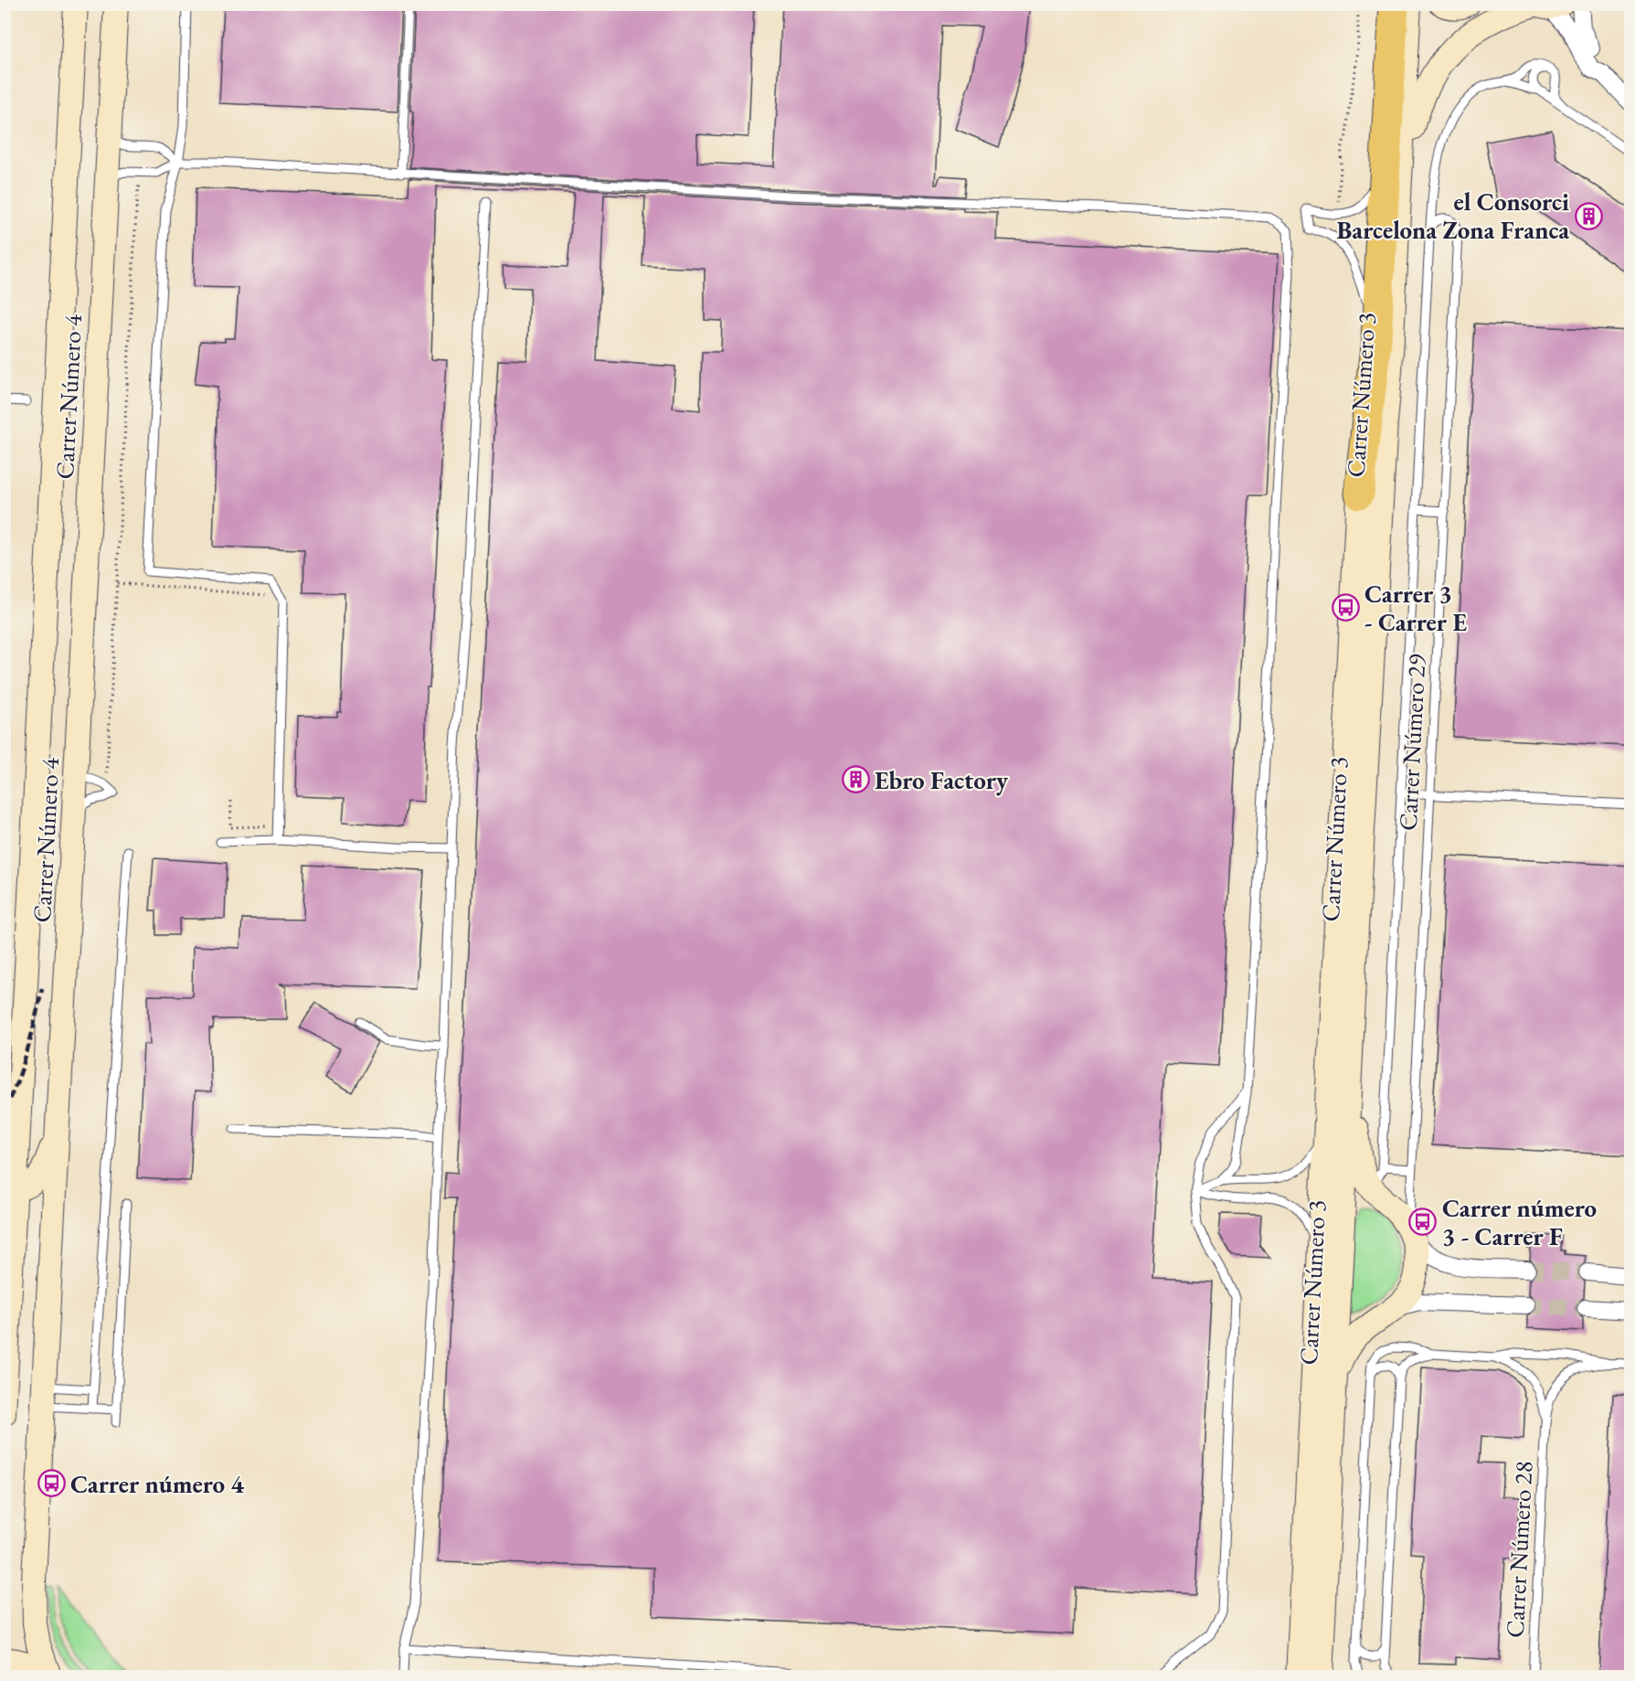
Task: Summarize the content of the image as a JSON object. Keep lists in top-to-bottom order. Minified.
{"streets":{"street":["Carrer Número 3","Carrer Número 4"],"lane":["Carrer Número 29","Carrer Número 28"]},"places":{"building":["el Consorci Barcelona Zona Franca","Ebro Factory"],"bus stop":["Carrer 3 - Carrer E","Carrer número 3 - Carrer F","Carrer número 4"]}}
